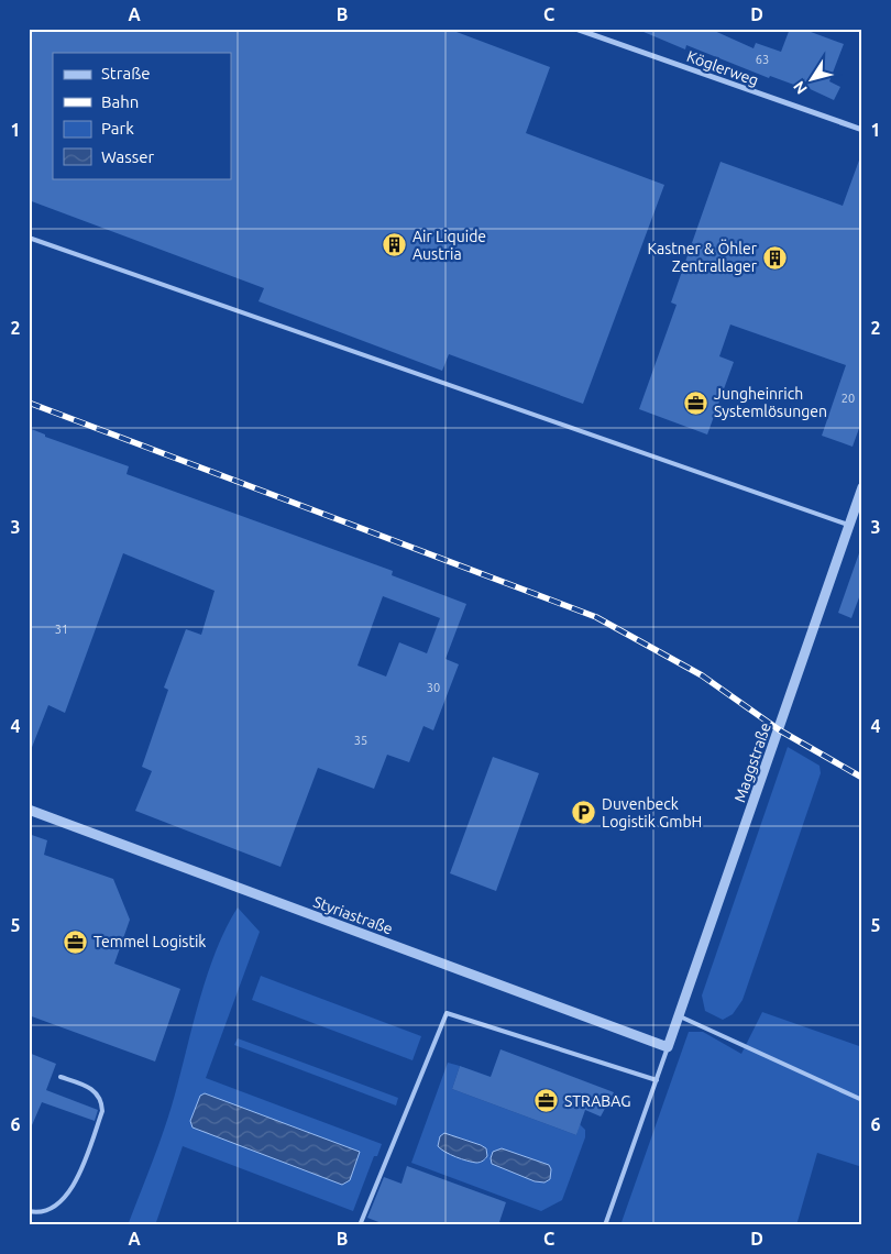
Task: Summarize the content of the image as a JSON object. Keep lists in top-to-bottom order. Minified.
{"streets":{"street":["Köglerweg","Maggstraße","Styriastraße"]},"crossings":[["Maggstraße","Styriastraße"]],"places":{"building":["Air Liquide Austria","Kastner & Öhler Zentrallager"],"office":["Jungheinrich Systemlösungen","Temmel Logistik","STRABAG"],"parking":["Duvenbeck Logistik GmbH"]},"house_numbers":["63","20","31","30","35"],"legend":["Straße","Bahn","Park","Wasser"],"north":"bottom left","grid":{"columns":["A","B","C","D"],"rows":["1","2","3","4","5","6"]}}
